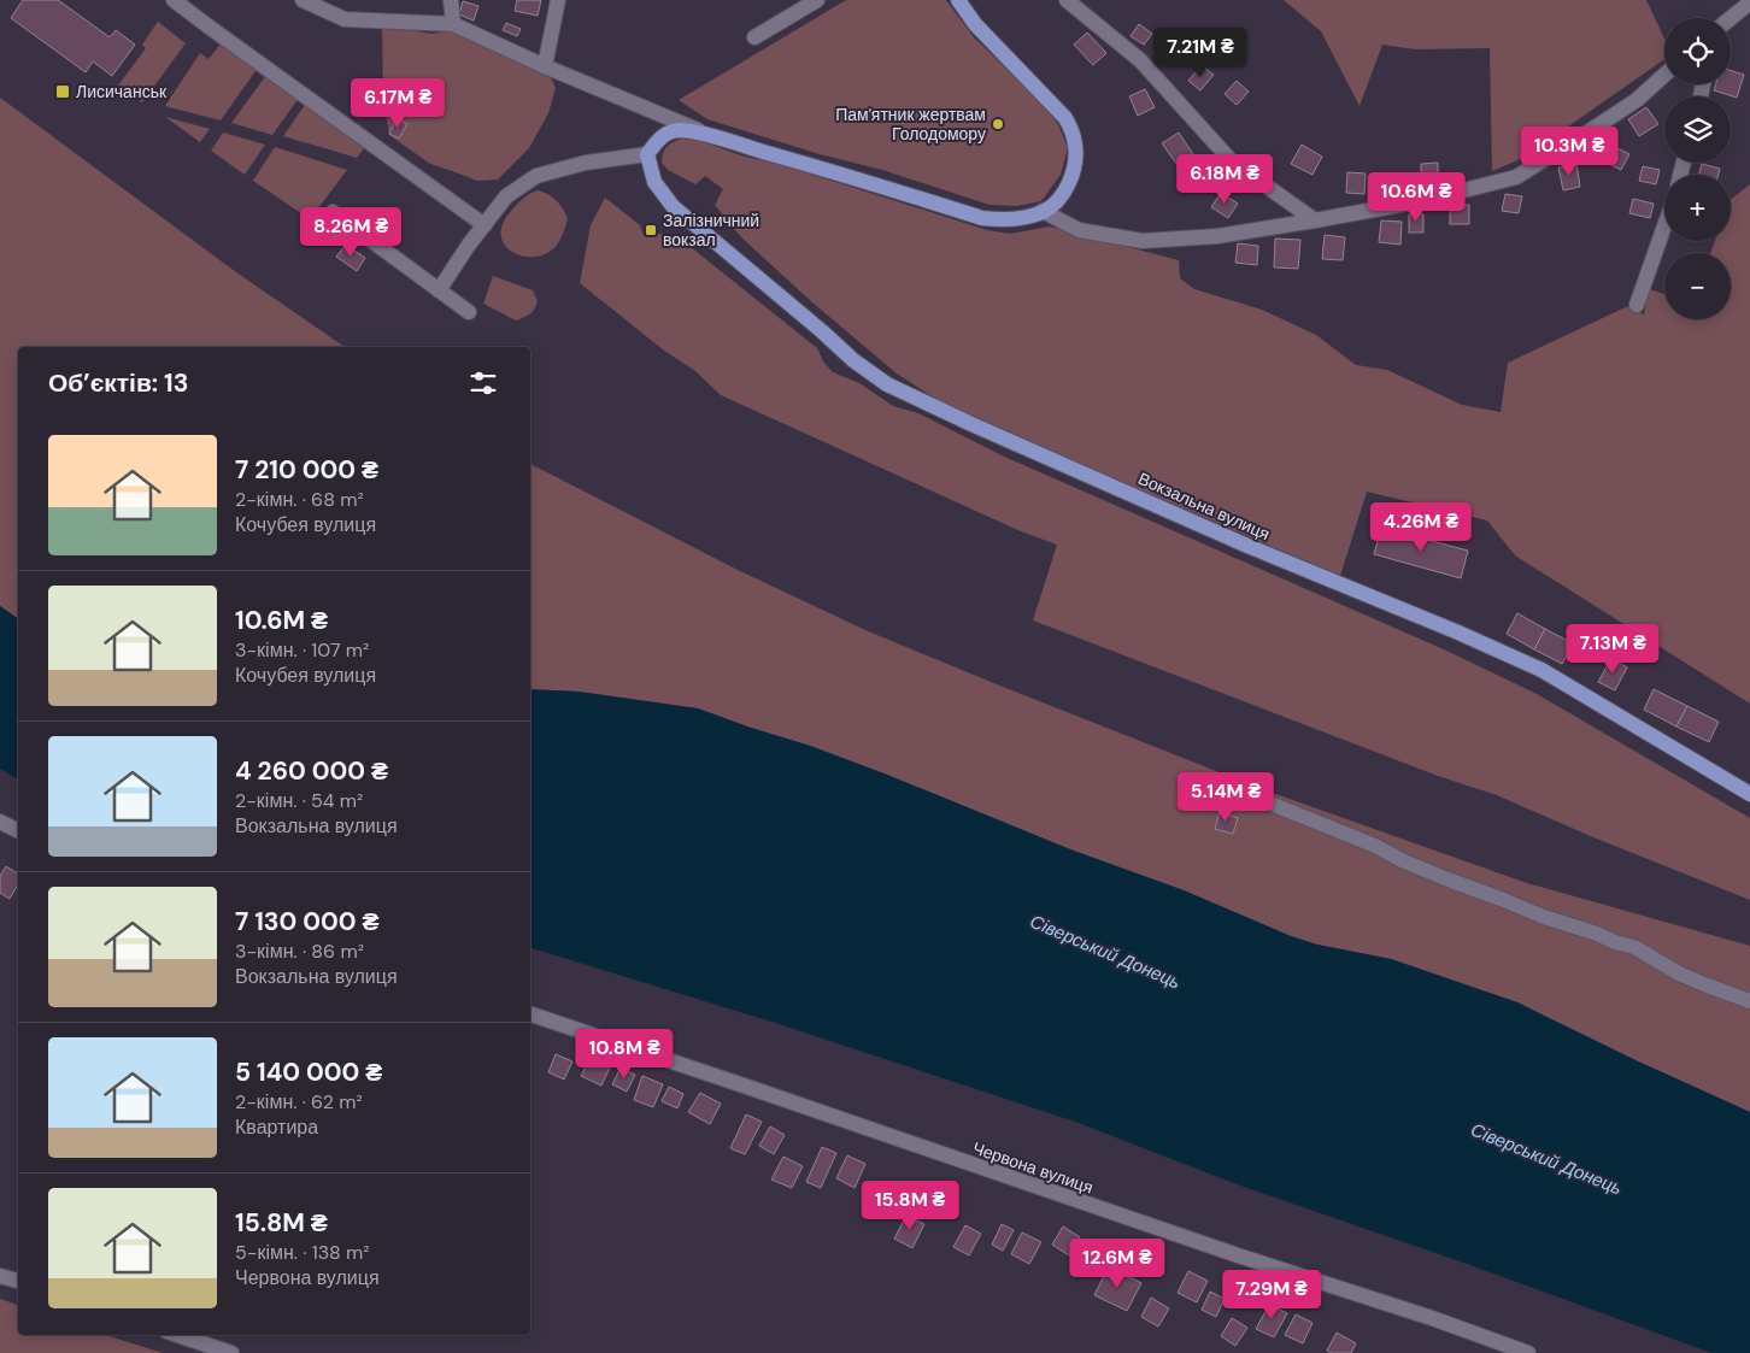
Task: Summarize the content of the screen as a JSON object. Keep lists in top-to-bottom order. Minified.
{"streets":{"main road":["Вокзальна вулиця"],"street":["Червона вулиця"]},"water":["Сіверський Донець"],"places":{"transit":["Лисичанськ","Залізничний вокзал"],"other":["Пам'ятник жертвам Голодомору"]},"page":{"map_buttons":["+","−"],"price":["7.21M ₴","6.17M ₴","10.3M ₴","6.18M ₴","10.6M ₴","8.26M ₴","4.26M ₴","7.13M ₴","5.14M ₴","10.8M ₴","15.8M ₴","12.6M ₴","7.29M ₴"],"heading":"Об’єктів: 13","list":[{"name":"7 210 000 ₴","note":"2-кімн. · 68 m² · Кочубея вулиця"},{"name":"10.6M ₴","note":"3-кімн. · 107 m² · Кочубея вулиця"},{"name":"4 260 000 ₴","note":"2-кімн. · 54 m² · Вокзальна вулиця"},{"name":"7 130 000 ₴","note":"3-кімн. · 86 m² · Вокзальна вулиця"},{"name":"5 140 000 ₴","note":"2-кімн. · 62 m² · Квартира"},{"name":"15.8M ₴","note":"5-кімн. · 138 m² · Червона вулиця"}]}}
